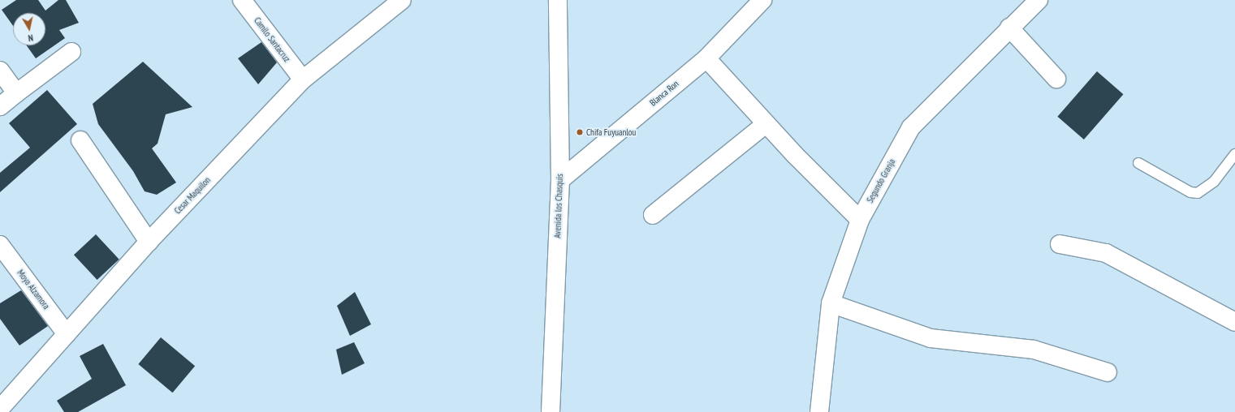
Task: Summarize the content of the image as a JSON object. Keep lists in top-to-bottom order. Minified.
{"streets":{"street":["Camilo Santacruz","Blanca Ron","Segundo Granja","Cesar Maquilon","Avenida los Chasquis","Moya Alzamora"]},"crossings":[["Camilo Santacruz","Cesar Maquilon"],["Blanca Ron","Avenida los Chasquis"],["Cesar Maquilon","Moya Alzamora"]],"places":["Chifa Fuyuanlou"],"north":"bottom"}
